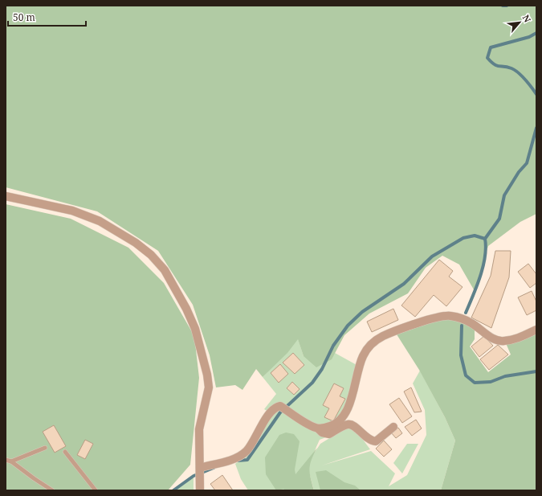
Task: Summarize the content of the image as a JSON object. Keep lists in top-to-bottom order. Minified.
{"scale_bar":"50 m","north":"top right"}
